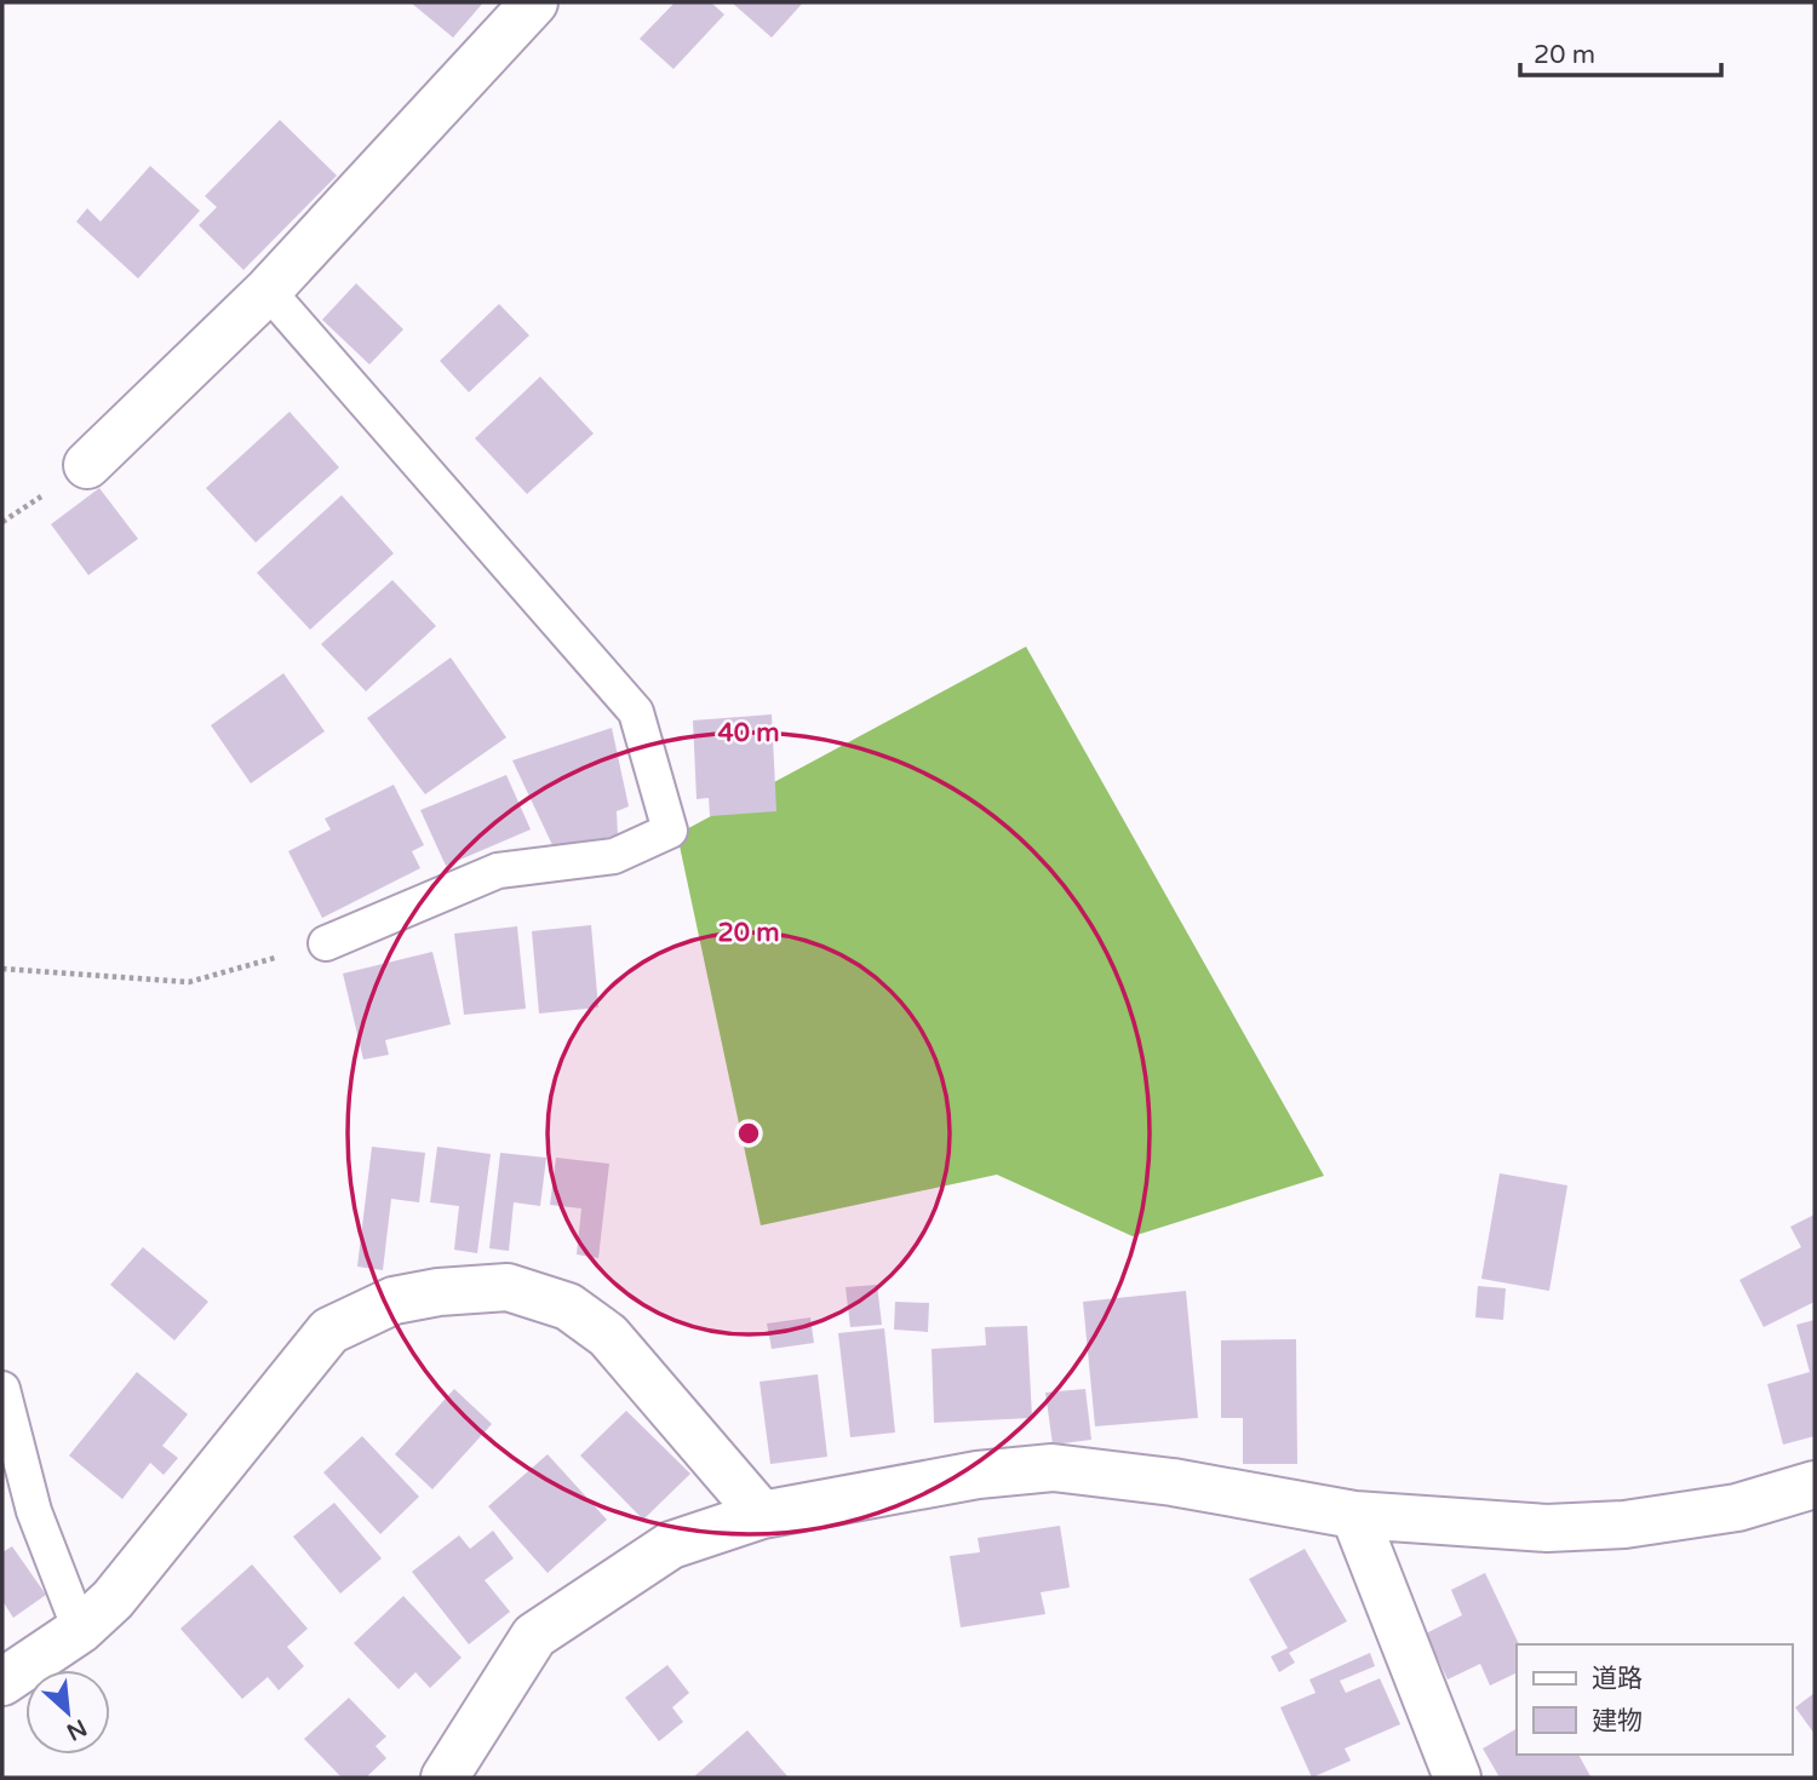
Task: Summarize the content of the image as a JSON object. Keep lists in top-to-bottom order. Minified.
{"legend":["道路","建物"],"scale_bar":"20 m","north":"bottom right","rings":["40 m","20 m"]}
